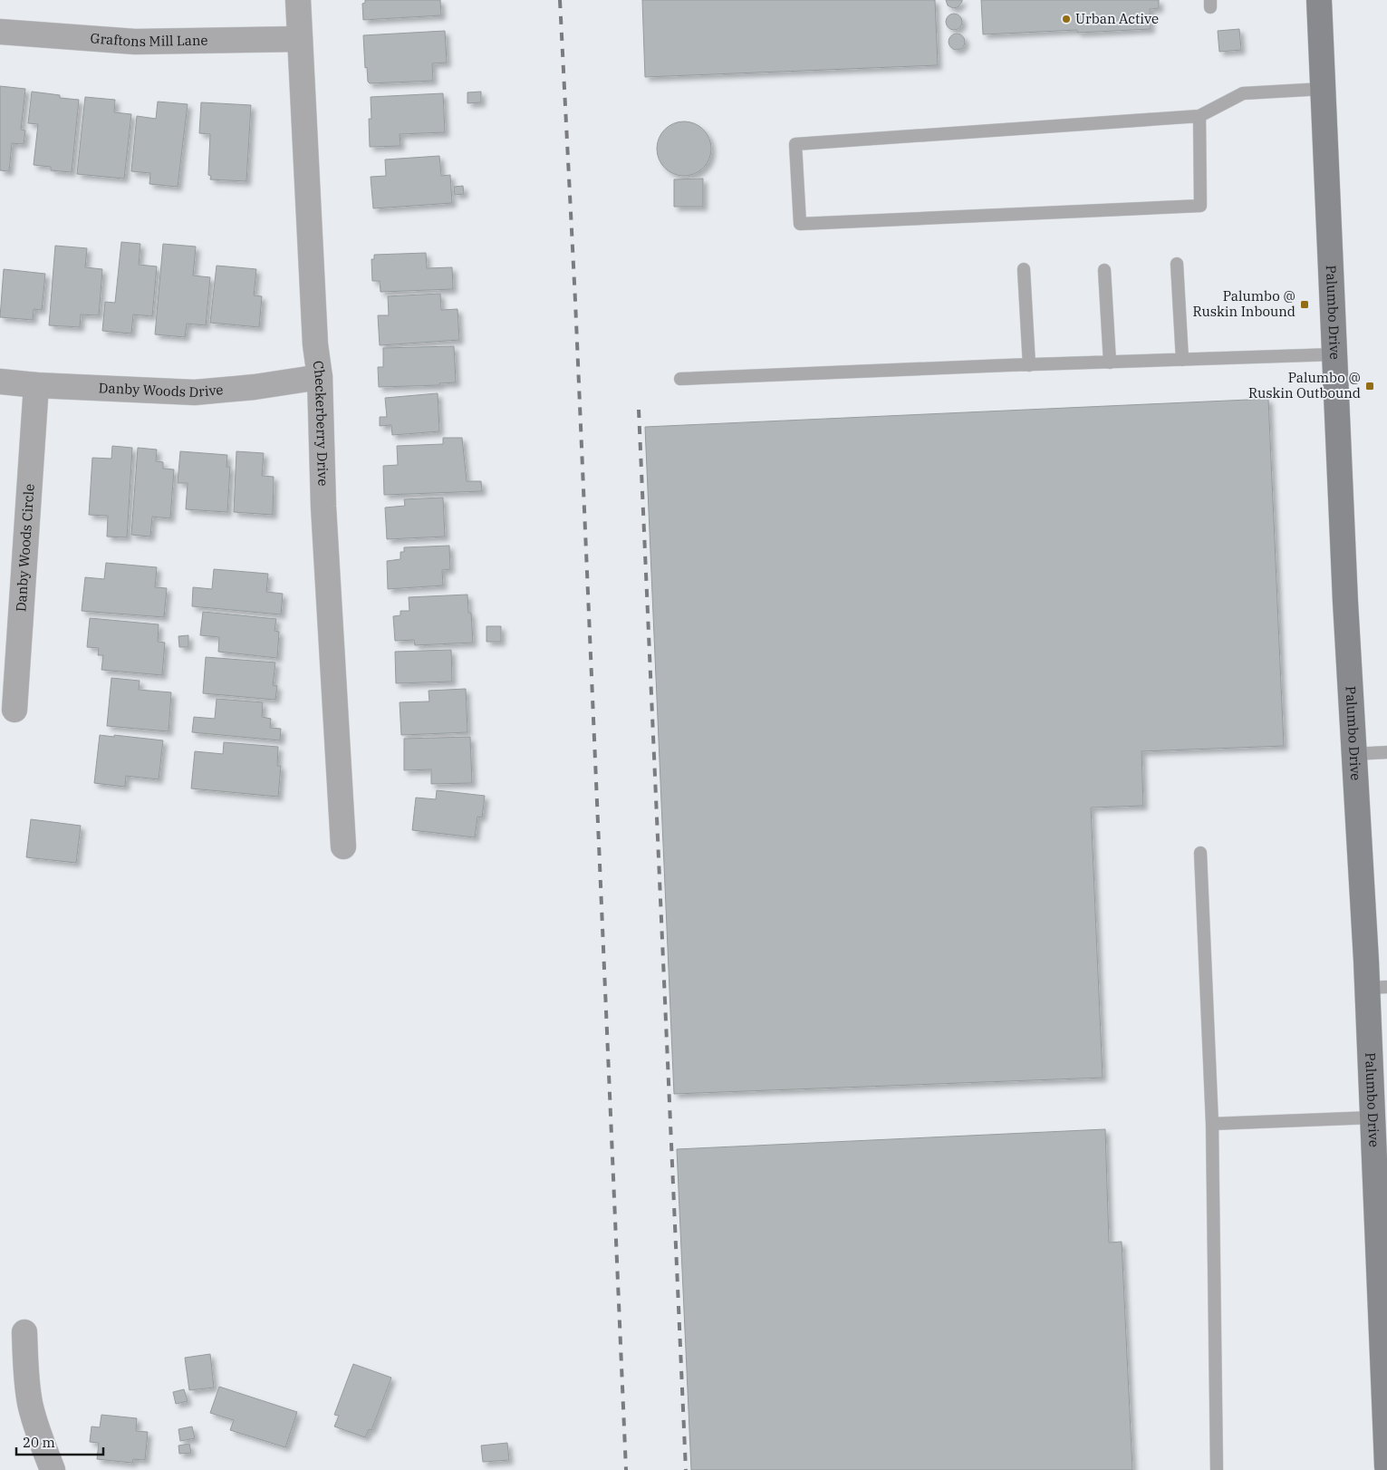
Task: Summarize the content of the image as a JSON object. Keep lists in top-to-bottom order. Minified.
{"streets":{"street":["Graftons Mill Lane","Palumbo Drive","Danby Woods Drive","Checkerberry Drive","Danby Woods Circle"]},"crossings":[["Graftons Mill Lane","Checkerberry Drive"],["Danby Woods Drive","Checkerberry Drive"],["Danby Woods Drive","Danby Woods Circle"]],"places":{"other":["Urban Active"],"transit":["Palumbo @ Ruskin Inbound","Palumbo @ Ruskin Outbound"]},"scale_bar":"20 m"}
